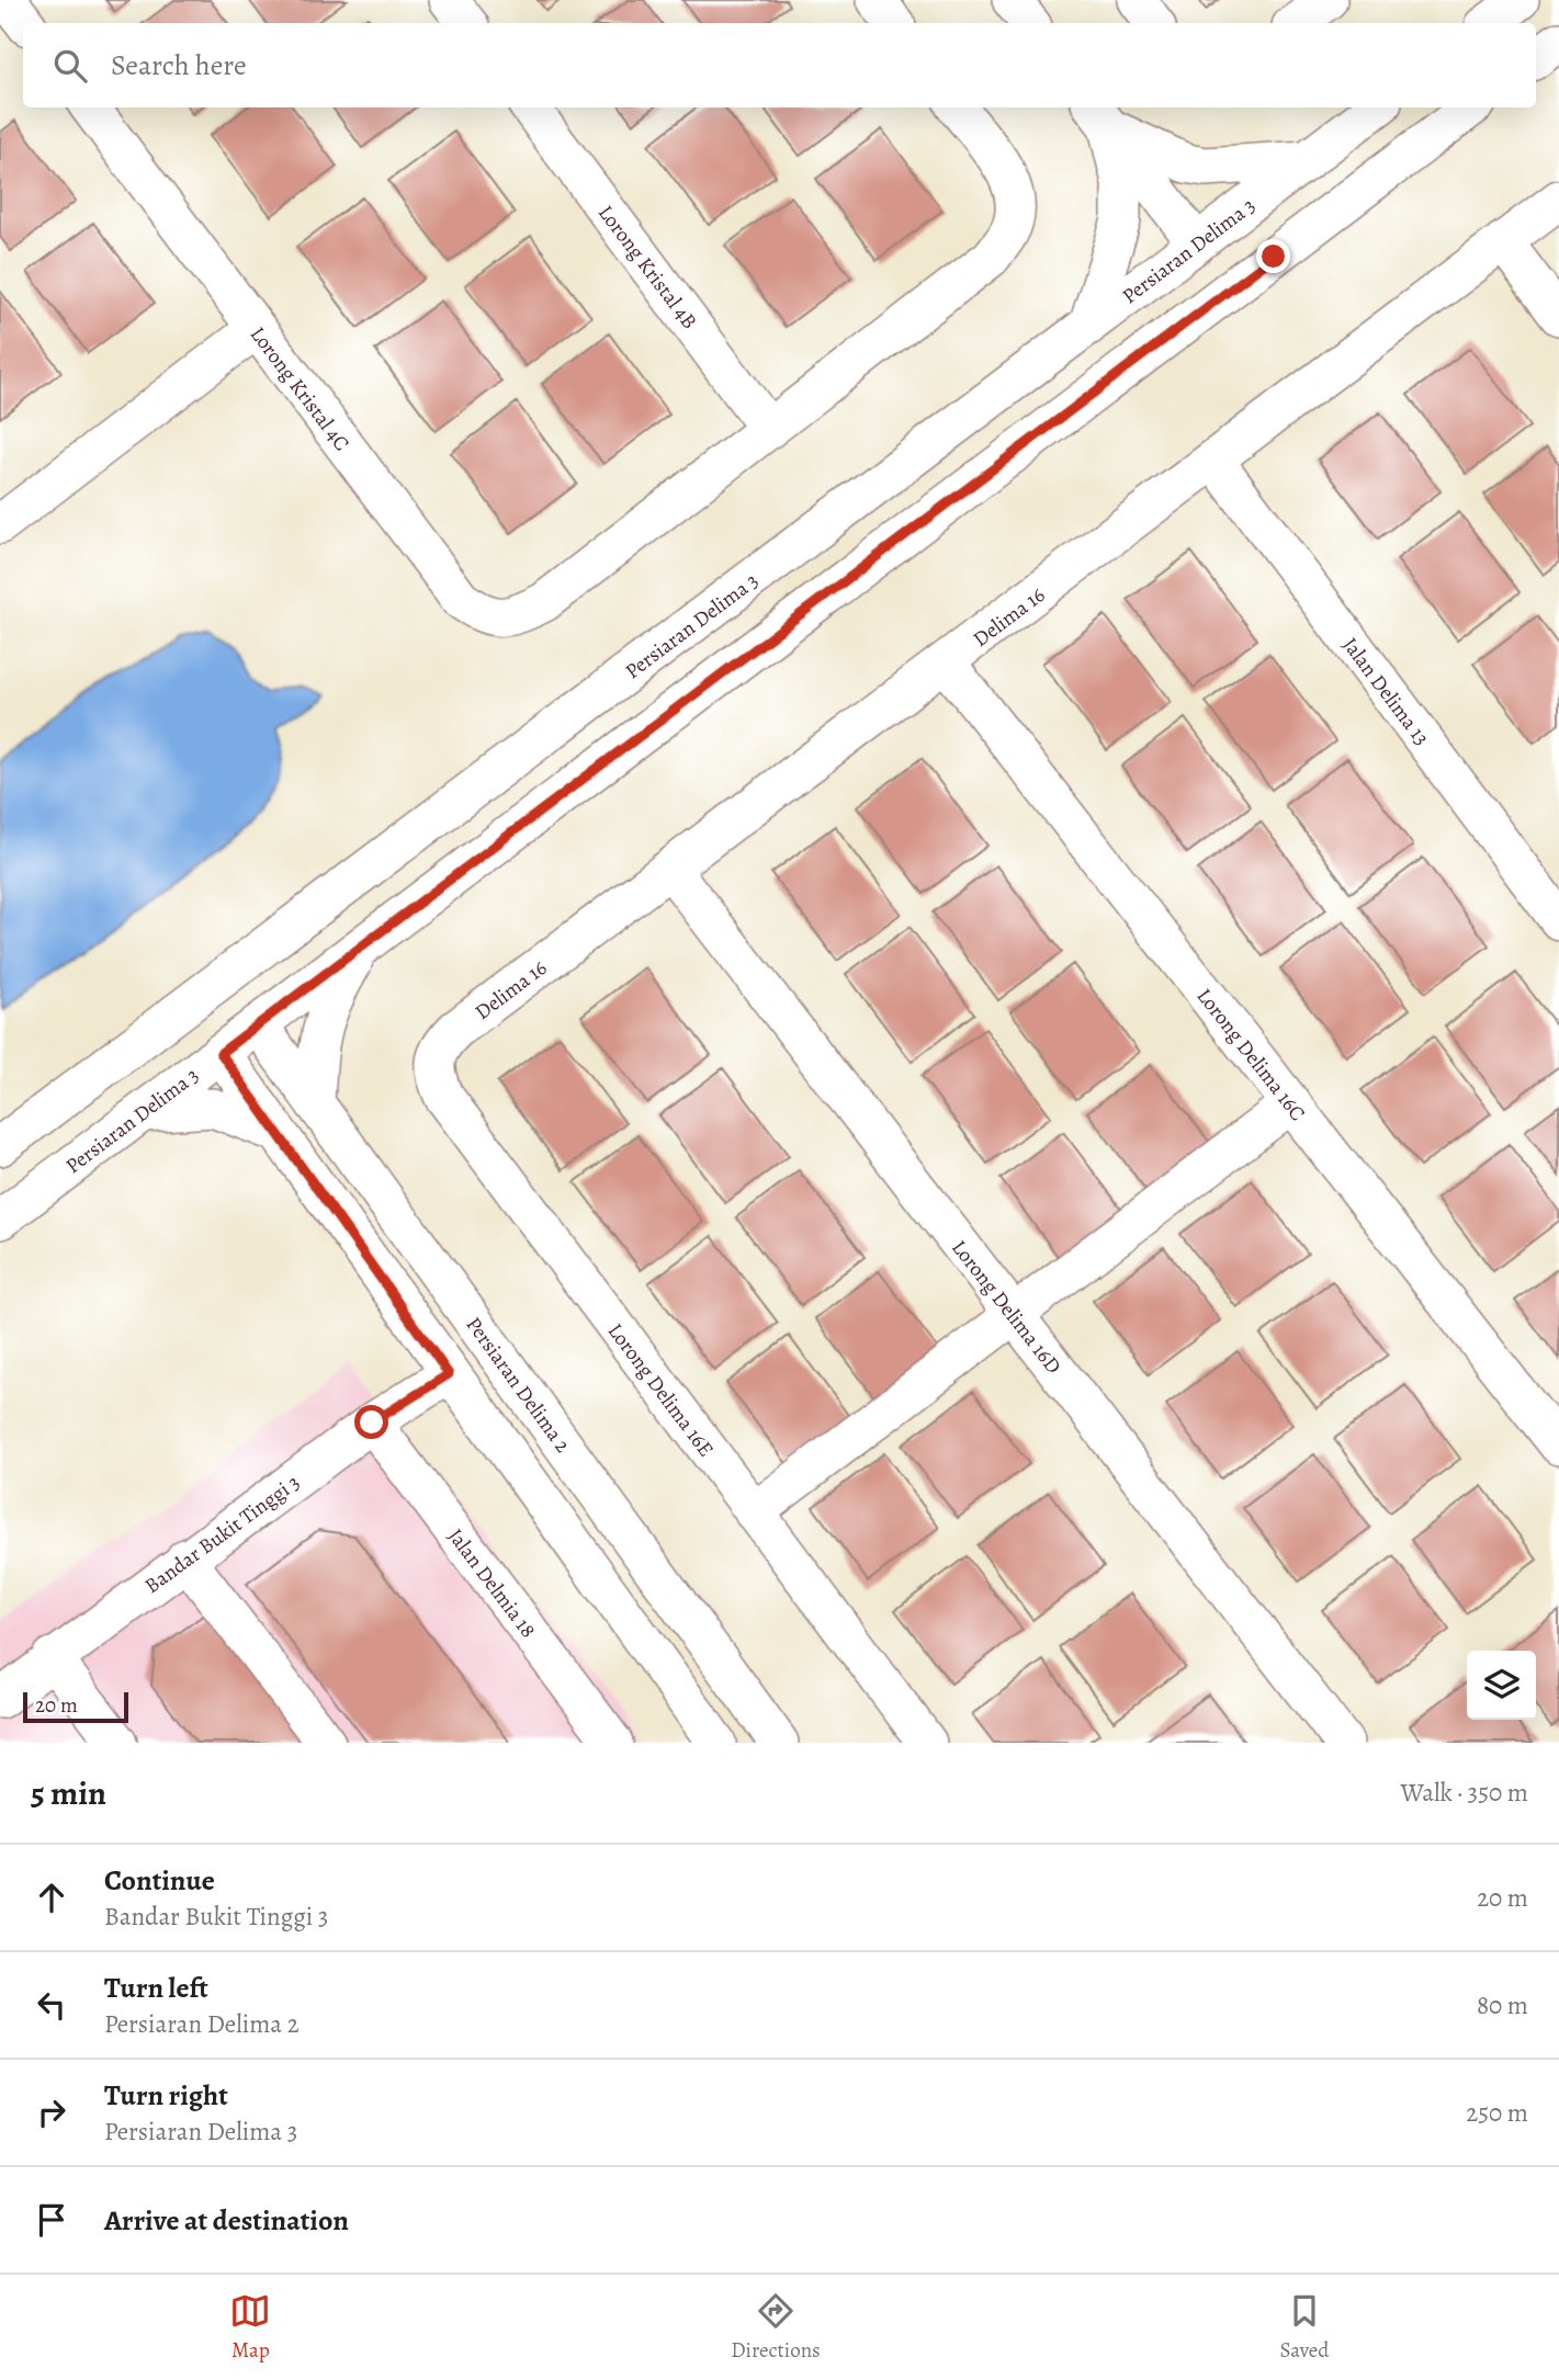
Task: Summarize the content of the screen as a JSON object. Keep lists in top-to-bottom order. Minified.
{"streets":{"street":["Persiaran Delima 3","Lorong Kristal 4B","Lorong Kristal 4C","Delima 16","Jalan Delima 13","Lorong Delima 16C","Lorong Delima 16D","Persiaran Delima 2","Lorong Delima 16E","Bandar Bukit Tinggi 3","Jalan Delmia 18"]},"crossings":[["Persiaran Delima 3","Persiaran Delima 2"],["Lorong Kristal 4B","Lorong Kristal 4C"],["Delima 16","Jalan Delima 13"],["Delima 16","Lorong Delima 16C"],["Delima 16","Lorong Delima 16D"],["Delima 16","Lorong Delima 16E"],["Bandar Bukit Tinggi 3","Jalan Delmia 18"]],"scale_bar":"20 m","page":{"search":"Search here","scale":"20 m","heading":["5 min","Walk · 350 m"],"list":[["Continue","Bandar Bukit Tinggi 3","20 m"],["Turn left","Persiaran Delima 2","80 m"],["Turn right","Persiaran Delima 3","250 m"],"Arrive at destination"],"nav":["Map","Directions","Saved"]}}
